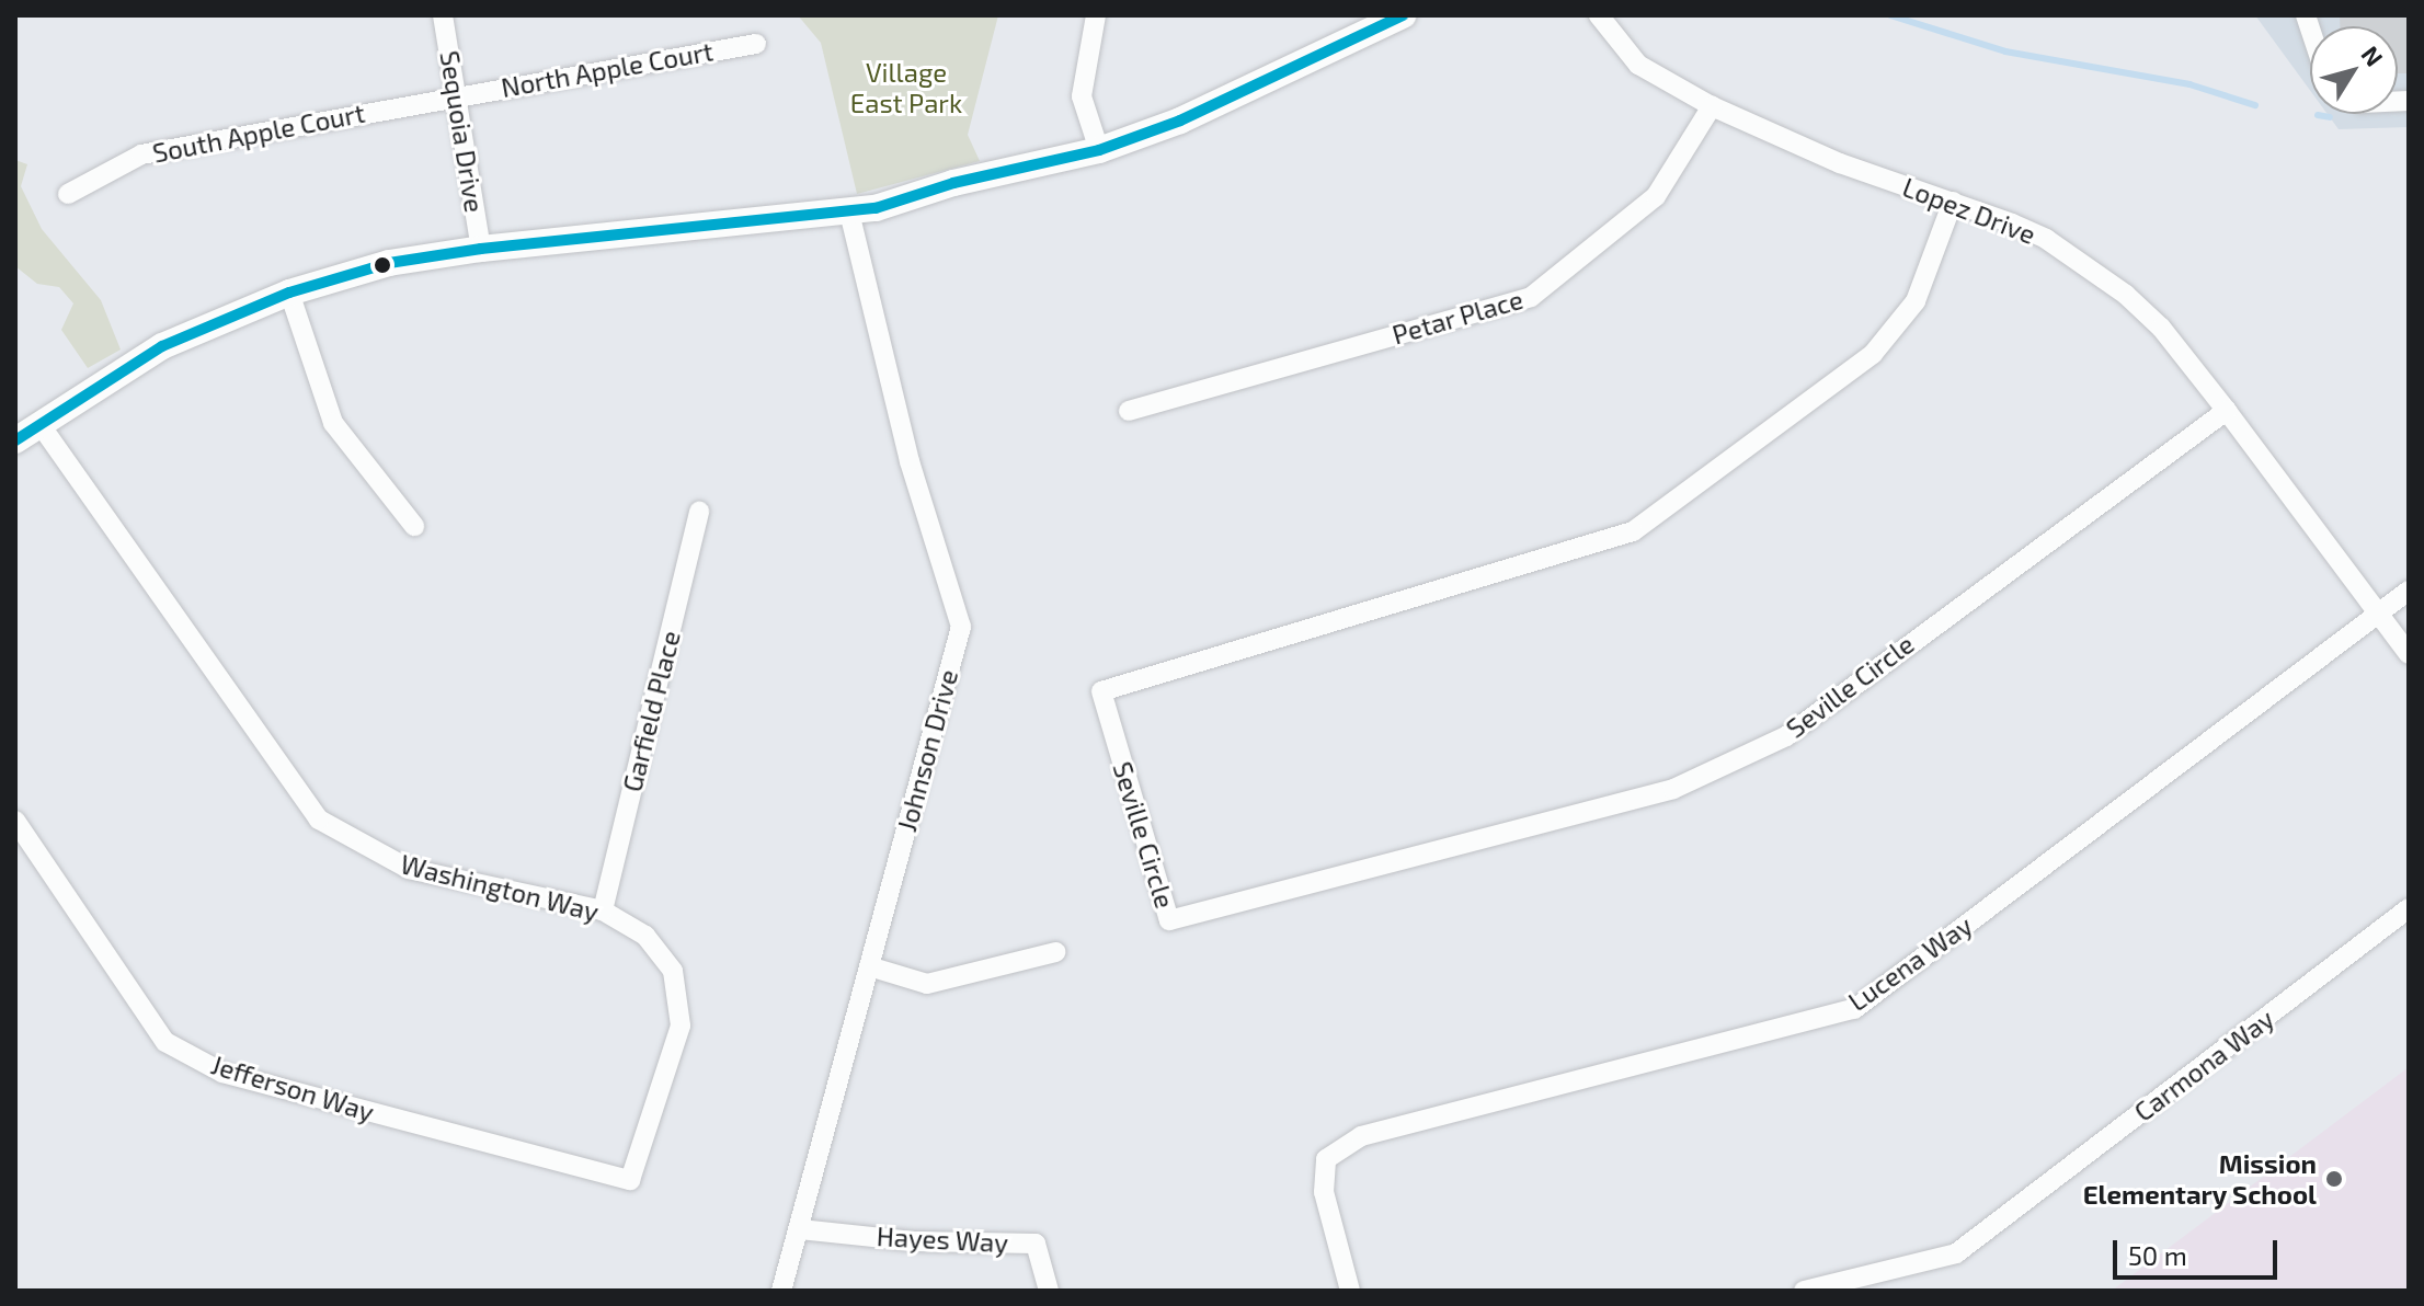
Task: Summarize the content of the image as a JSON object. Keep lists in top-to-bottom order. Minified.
{"streets":{"street":["North Apple Court","Sequoia Drive","South Apple Court","Lopez Drive","Petar Place","Seville Circle","Garfield Place","Johnson Drive","Washington Way","Lucena Way","Carmona Way","Jefferson Way","Hayes Way"]},"crossings":[["North Apple Court","Sequoia Drive"],["North Apple Court","South Apple Court"],["Sequoia Drive","South Apple Court"],["Lopez Drive","Petar Place"],["Lopez Drive","Seville Circle"],["Lopez Drive","Lucena Way"],["Garfield Place","Washington Way"],["Johnson Drive","Hayes Way"],["Washington Way","Jefferson Way"]],"parks":["Village East Park"],"places":["Mission Elementary School"],"scale_bar":"50 m","north":"top right"}
